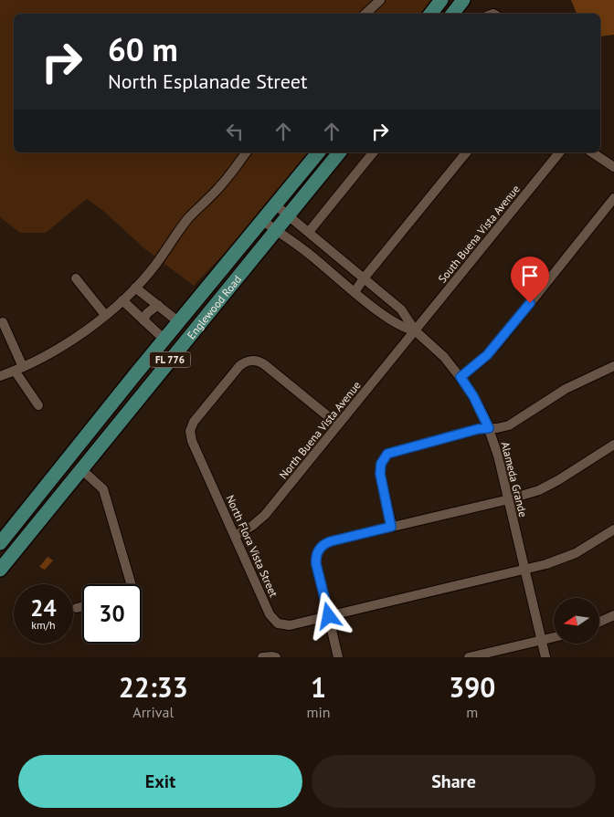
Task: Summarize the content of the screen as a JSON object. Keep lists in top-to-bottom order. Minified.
{"streets":{"main road":["Englewood Road","FL 776"],"street":["South Buena Vista Avenue","North Buena Vista Avenue","Alameda Grande","North Flora Vista Street"]},"crossings":[["South Buena Vista Avenue","North Buena Vista Avenue"],["South Buena Vista Avenue","Alameda Grande"],["North Buena Vista Avenue","Alameda Grande"],["North Buena Vista Avenue","North Flora Vista Street"],["Alameda Grande","North Flora Vista Street"]],"north":"left","page":{"turn":["60 m","North Esplanade Street"],"speed":"24 km/h","limit":"30","eta":["22:33","Arrival","1","min","390","m"],"buttons":["Exit","Share"]}}
